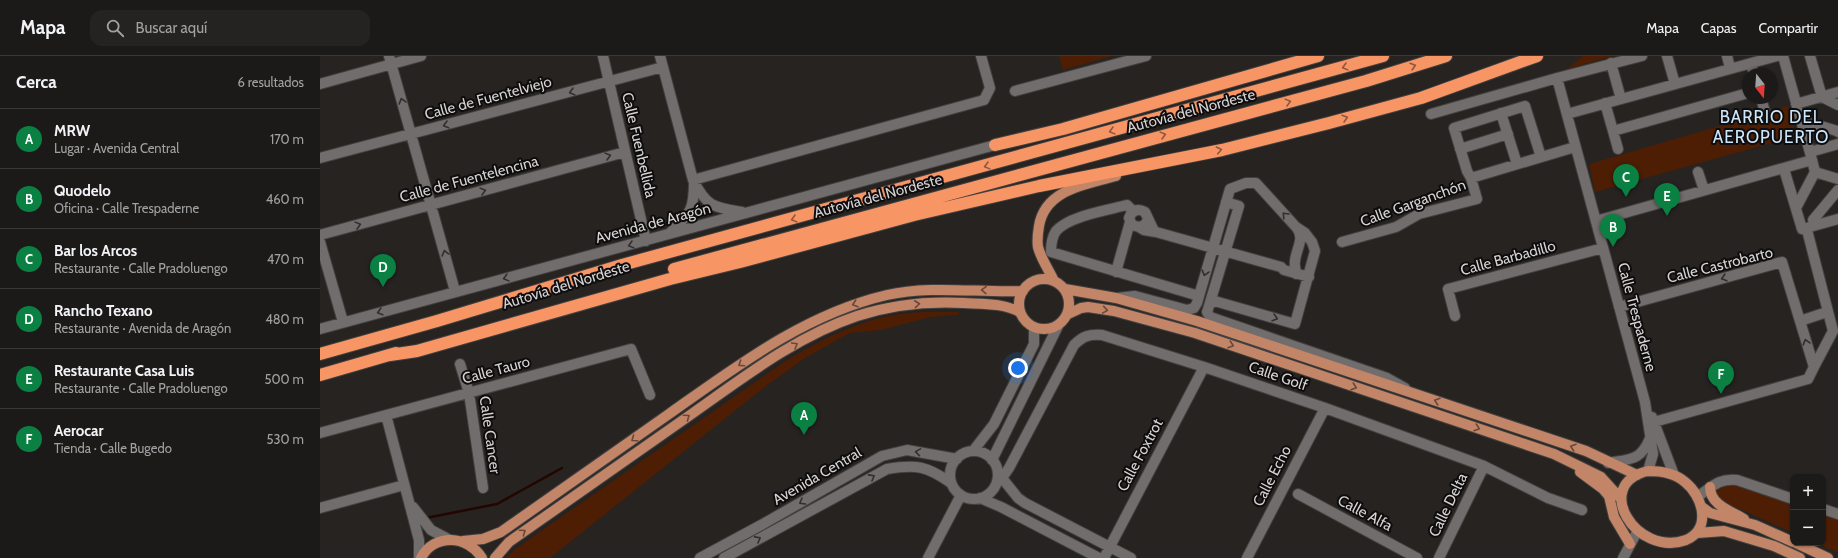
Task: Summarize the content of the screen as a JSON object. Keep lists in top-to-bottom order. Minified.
{"streets":{"highway":["Autovía del Nordeste"],"street":["Calle de Fuentelviejo","Calle Fuenbellida","Calle de Fuentelencina","Calle Garganchón","Avenida de Aragón","Calle Barbadillo","Calle Castrobarto","Calle Trespaderne","Calle Tauro","Calle Golf","Calle Cancer","Calle Foxtrot","Avenida Central","Calle Echo","Calle Delta","Calle Alfa"]},"crossings":[["Calle de Fuentelviejo","Calle Fuenbellida"],["Calle Fuenbellida","Calle de Fuentelencina"],["Calle Fuenbellida","Avenida de Aragón"],["Calle Garganchón","Calle Trespaderne"],["Calle Barbadillo","Calle Trespaderne"],["Calle Castrobarto","Calle Trespaderne"],["Calle Tauro","Calle Cancer"],["Calle Golf","Calle Foxtrot"],["Calle Golf","Avenida Central"],["Calle Golf","Calle Echo"],["Calle Golf","Calle Delta"]],"one_way":["Calle de Fuentelviejo","Calle de Fuentelencina"],"districts":["BARRIO DEL AEROPUERTO"],"north":"bottom","page":{"header":"Mapa","search":"Buscar aquí","nav":["Mapa","Capas","Compartir"],"heading":["Cerca","6 resultados"],"list":[{"mark":"A","name":"MRW","note":"Lugar · Avenida Central","value":"170 m"},{"mark":"B","name":"Quodelo","note":"Oficina · Calle Trespaderne","value":"460 m"},{"mark":"C","name":"Bar los Arcos","note":"Restaurante · Calle Pradoluengo","value":"470 m"},{"mark":"D","name":"Rancho Texano","note":"Restaurante · Avenida de Aragón","value":"480 m"},{"mark":"E","name":"Restaurante Casa Luis","note":"Restaurante · Calle Pradoluengo","value":"500 m"},{"mark":"F","name":"Aerocar","note":"Tienda · Calle Bugedo","value":"530 m"}],"pins":["C","E","B","D","F","A"],"map_buttons":["+","−"]}}
